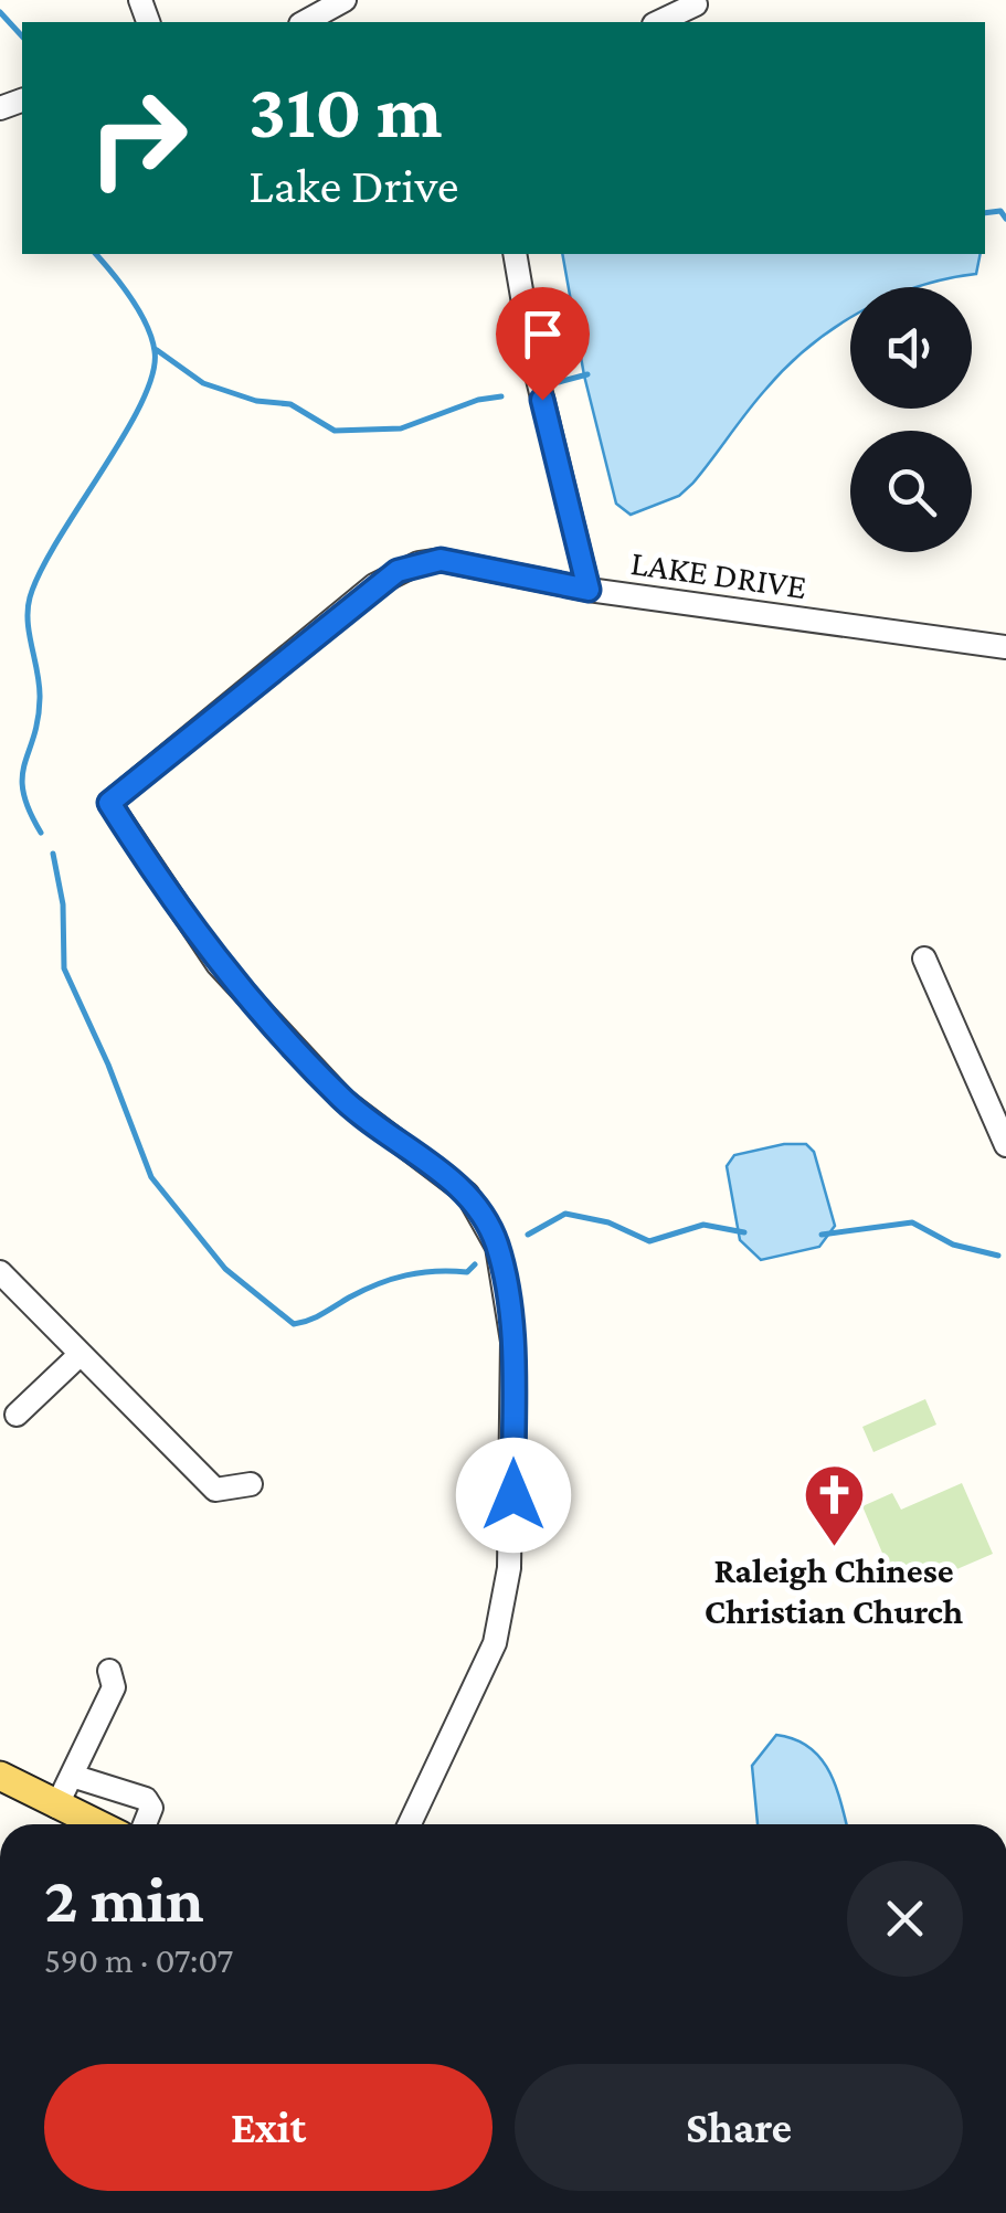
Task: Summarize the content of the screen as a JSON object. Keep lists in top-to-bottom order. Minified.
{"streets":{"street":["LAKE DRIVE"]},"places":{"church":["Raleigh Chinese Christian Church"]},"page":{"turn":["310 m","Lake Drive"],"heading":["2 min","590 m · 07:07"],"buttons":["Exit","Share"]}}
